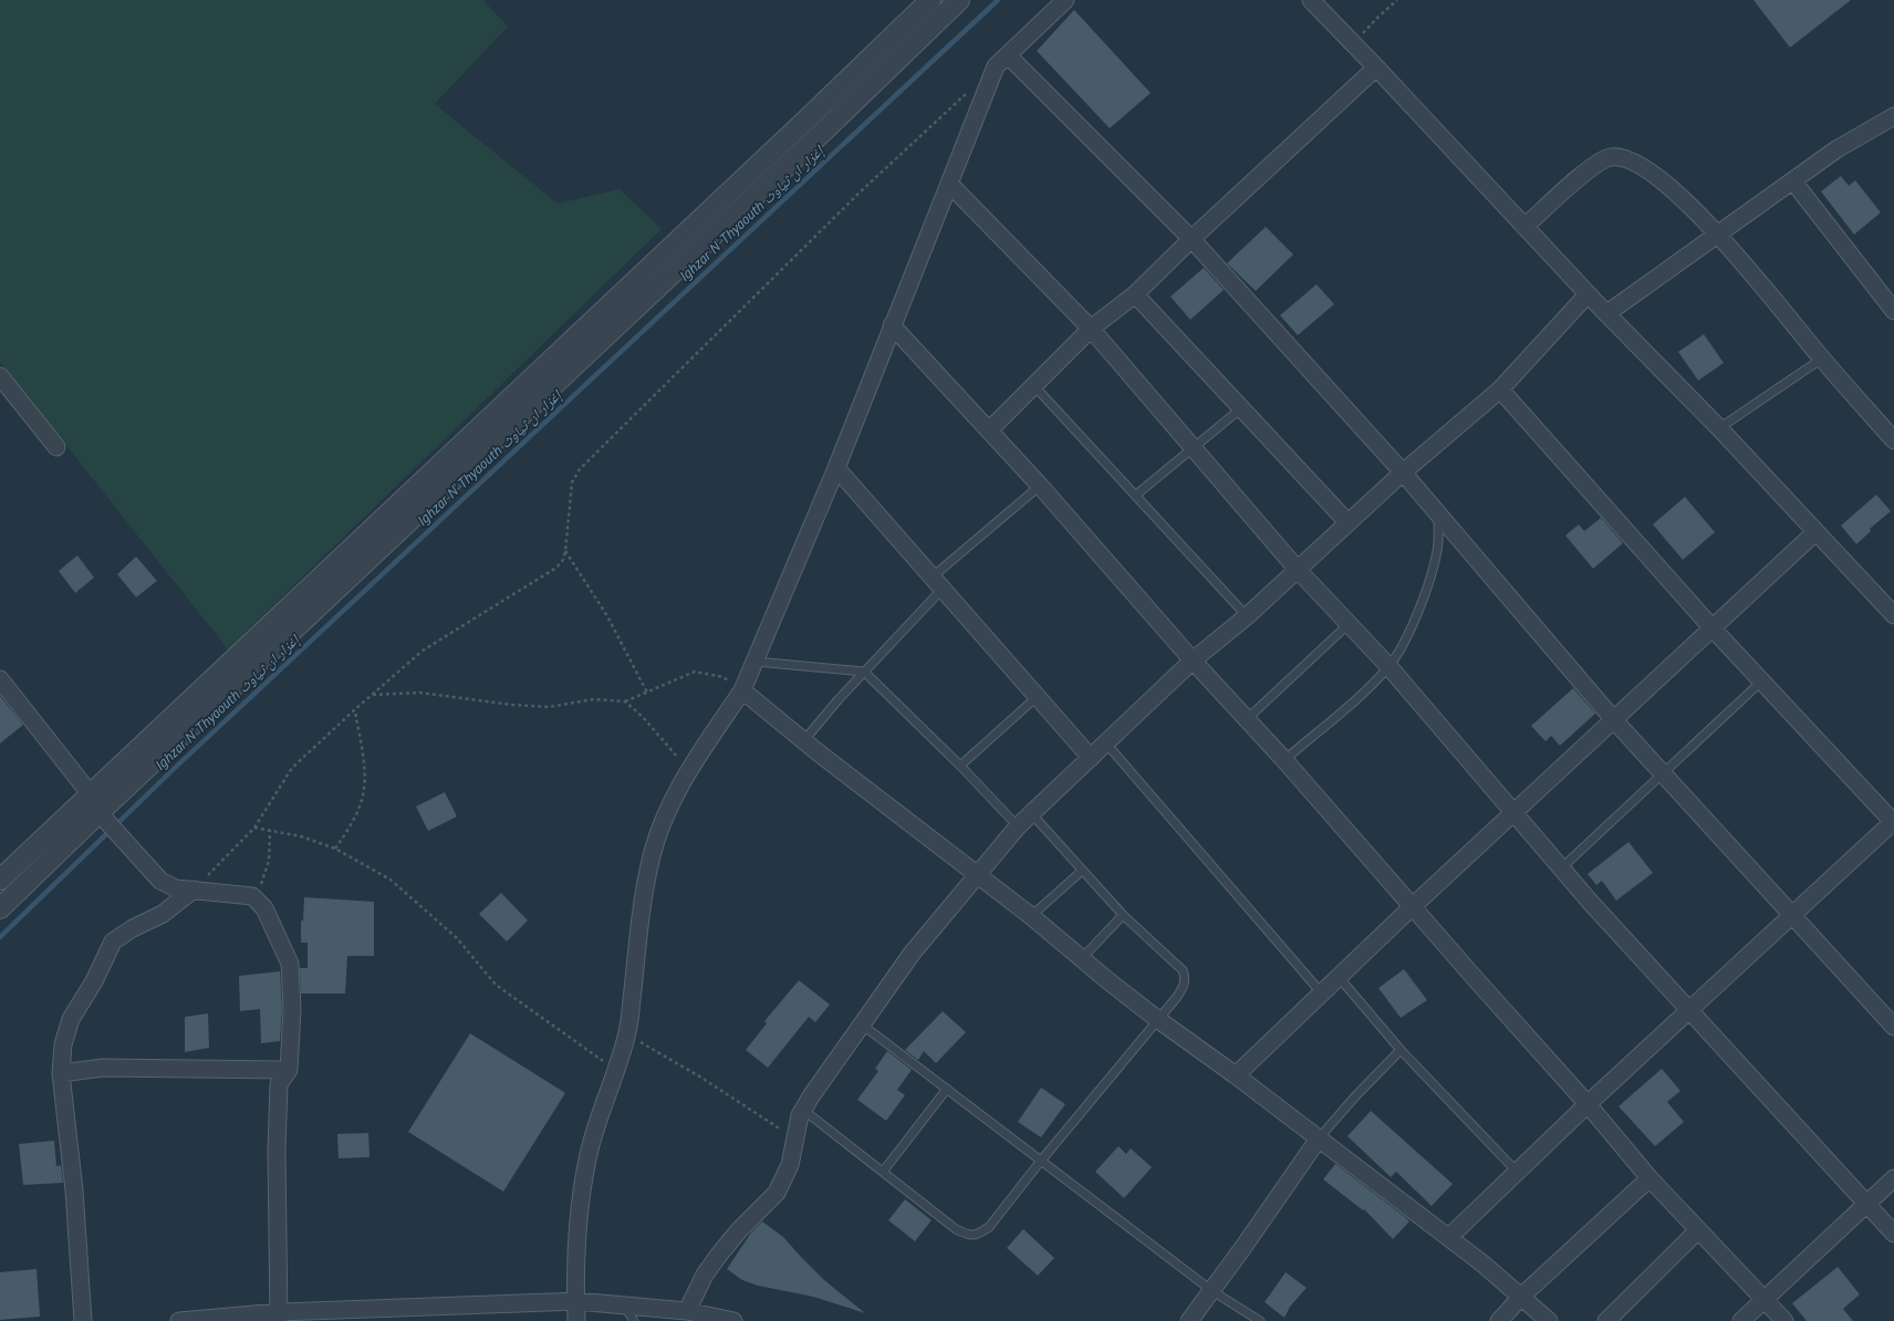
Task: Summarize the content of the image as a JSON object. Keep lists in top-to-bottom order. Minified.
{"water":["Ighzar N' Thyaouth إغزار ان ثياوث"]}
